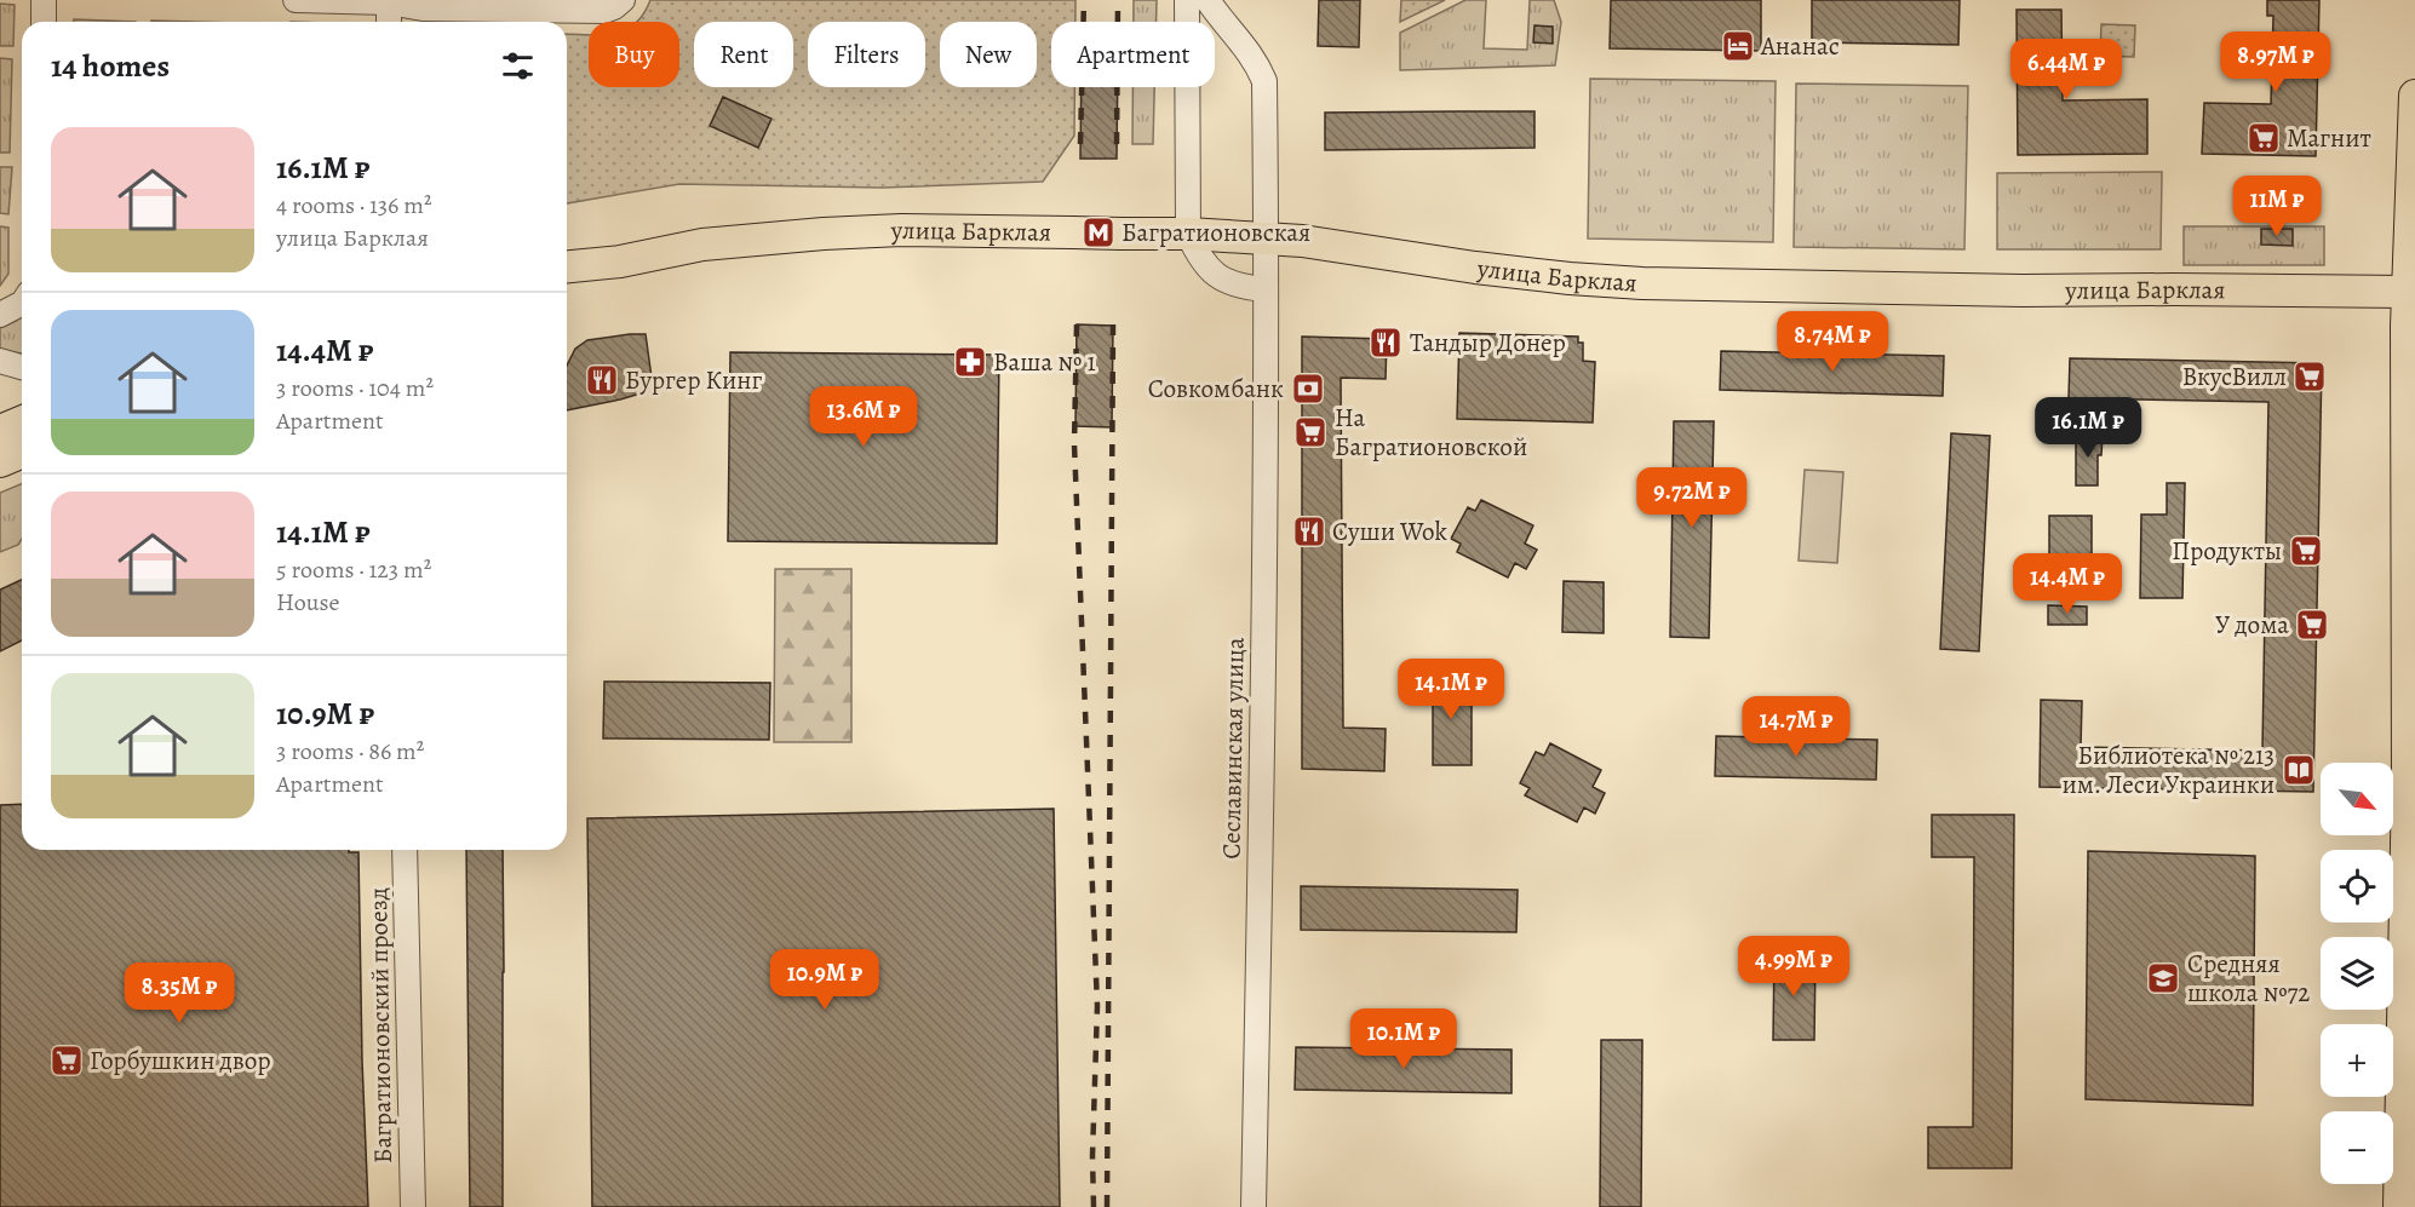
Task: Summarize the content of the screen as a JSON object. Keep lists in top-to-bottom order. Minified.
{"streets":{"main road":["улица Барклая"],"street":["Сеславинская улица","Багратионовский проезд"]},"crossings":[["улица Барклая","Сеславинская улица"]],"places":{"hotel":["Ананас"],"supermarket":["Магнит","ВкусВилл","На Багратионовской","Продукты","У дома","Горбушкин двор"],"metro station":["Багратионовская"],"restaurant":["Тандыр Донер","Бургер Кинг","Суши Wok"],"pharmacy":["Ваша № 1"],"bank":["Совкомбанк"],"library":["Библиотека № 213 им. Леси Украинки"],"school or university":["Средняя школа №72"]},"north":"bottom right","page":{"chip":["Buy","Rent","Filters","New","Apartment"],"heading":"14 homes","price":["8.97M ₽","6.44M ₽","11M ₽","8.74M ₽","13.6M ₽","16.1M ₽","9.72M ₽","14.4M ₽","14.1M ₽","14.7M ₽","4.99M ₽","10.9M ₽","8.35M ₽","10.1M ₽"],"list":[{"name":"16.1M ₽","note":"4 rooms · 136 m² · улица Барклая"},{"name":"14.4M ₽","note":"3 rooms · 104 m² · Apartment"},{"name":"14.1M ₽","note":"5 rooms · 123 m² · House"},{"name":"10.9M ₽","note":"3 rooms · 86 m² · Apartment"}],"map_buttons":["+","−"]}}
